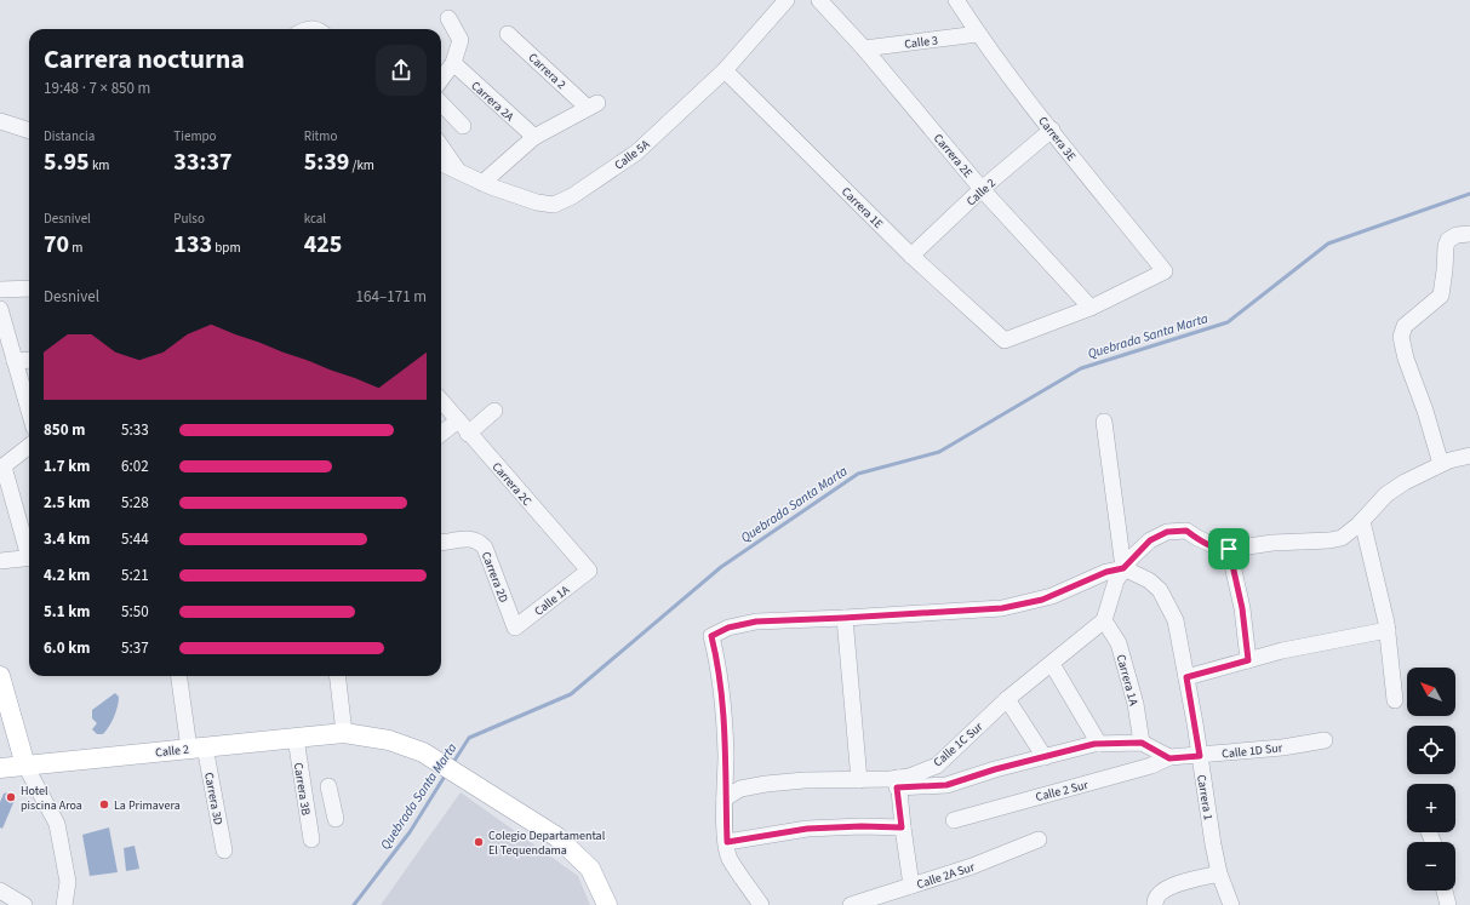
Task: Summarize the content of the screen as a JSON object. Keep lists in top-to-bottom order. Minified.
{"streets":{"main road":["Calle 2"],"street":["Calle 3","Carrera 2","Carrera 2A","Carrera 3E","Calle 5A","Carrera 2E","Carrera 1E","Carrera 2C","Carrera 2D","Calle 1A","Carrera 1A","Calle 1C Sur","Calle 1D Sur","Carrera 3B","Calle 2 Sur","Carrera 1","Carrera 3D","Calle 2A Sur"]},"crossings":[["Calle 3","Carrera 3E"],["Calle 3","Carrera 2E"],["Carrera 2","Carrera 2A"],["Carrera 3E","Carrera 2E"],["Carrera 3E","Calle 2"],["Carrera 3E","Carrera 1E"],["Calle 5A","Carrera 1E"],["Carrera 2E","Calle 2"],["Carrera 2E","Carrera 1E"],["Calle 2","Carrera 1E"],["Calle 2","Carrera 3B"],["Calle 2","Carrera 3D"],["Carrera 2C","Calle 1A"],["Carrera 2D","Calle 1A"],["Carrera 1A","Calle 1C Sur"],["Calle 1D Sur","Calle 2 Sur"],["Calle 1D Sur","Carrera 1"]],"water":["Quebrada Santa Marta"],"places":["Hotel piscina Aroa","La Primavera","Colegio Departamental El Tequendama"],"north":"top left","page":{"heading":["Carrera nocturna","19:48 · 7 × 850 m"],"stats":[["Distancia","5.95 km"],["Tiempo","33:37"],["Ritmo","5:39 /km"],["Desnivel","70 m"],["Pulso","133 bpm"],["kcal","425"]],"chart":["Desnivel","164–171 m"],"list":[{"name":"850 m","note":"5:33"},{"name":"1.7 km","note":"6:02"},{"name":"2.5 km","note":"5:28"},{"name":"3.4 km","note":"5:44"},{"name":"4.2 km","note":"5:21"},{"name":"5.1 km","note":"5:50"},{"name":"6.0 km","note":"5:37"}],"map_buttons":["+","−"]}}
